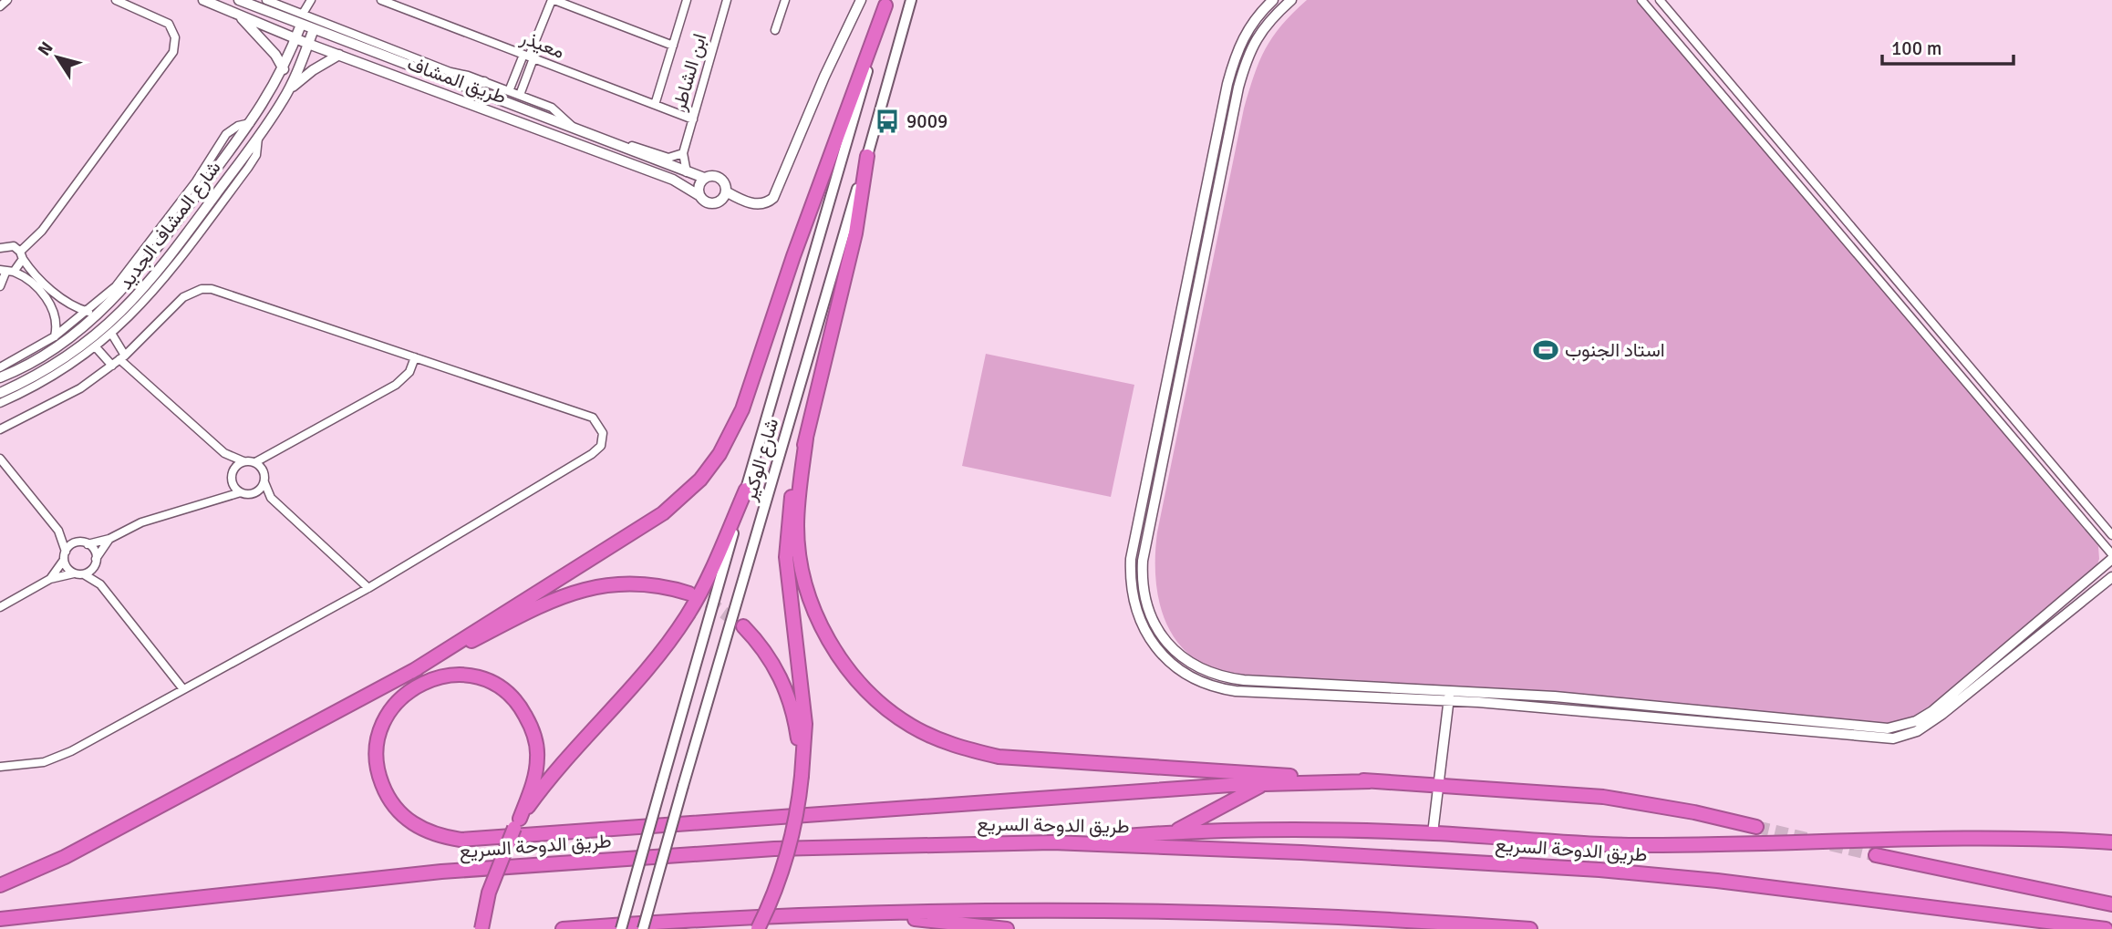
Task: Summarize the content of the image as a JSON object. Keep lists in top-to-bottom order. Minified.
{"streets":{"highway":["طريق الدوحة السريع"],"main road":["شارع الوكير"],"street":["معيذر","ابن الشاطر","طريق المشاف","شارع المشاف الجديد"]},"crossings":[["معيذر","ابن الشاطر"],["ابن الشاطر","طريق المشاف"],["طريق المشاف","شارع المشاف الجديد"]],"places":{"bus stop":["9009"],"sports":["استاد الجنوب"]},"scale_bar":"100 m","north":"top left"}
